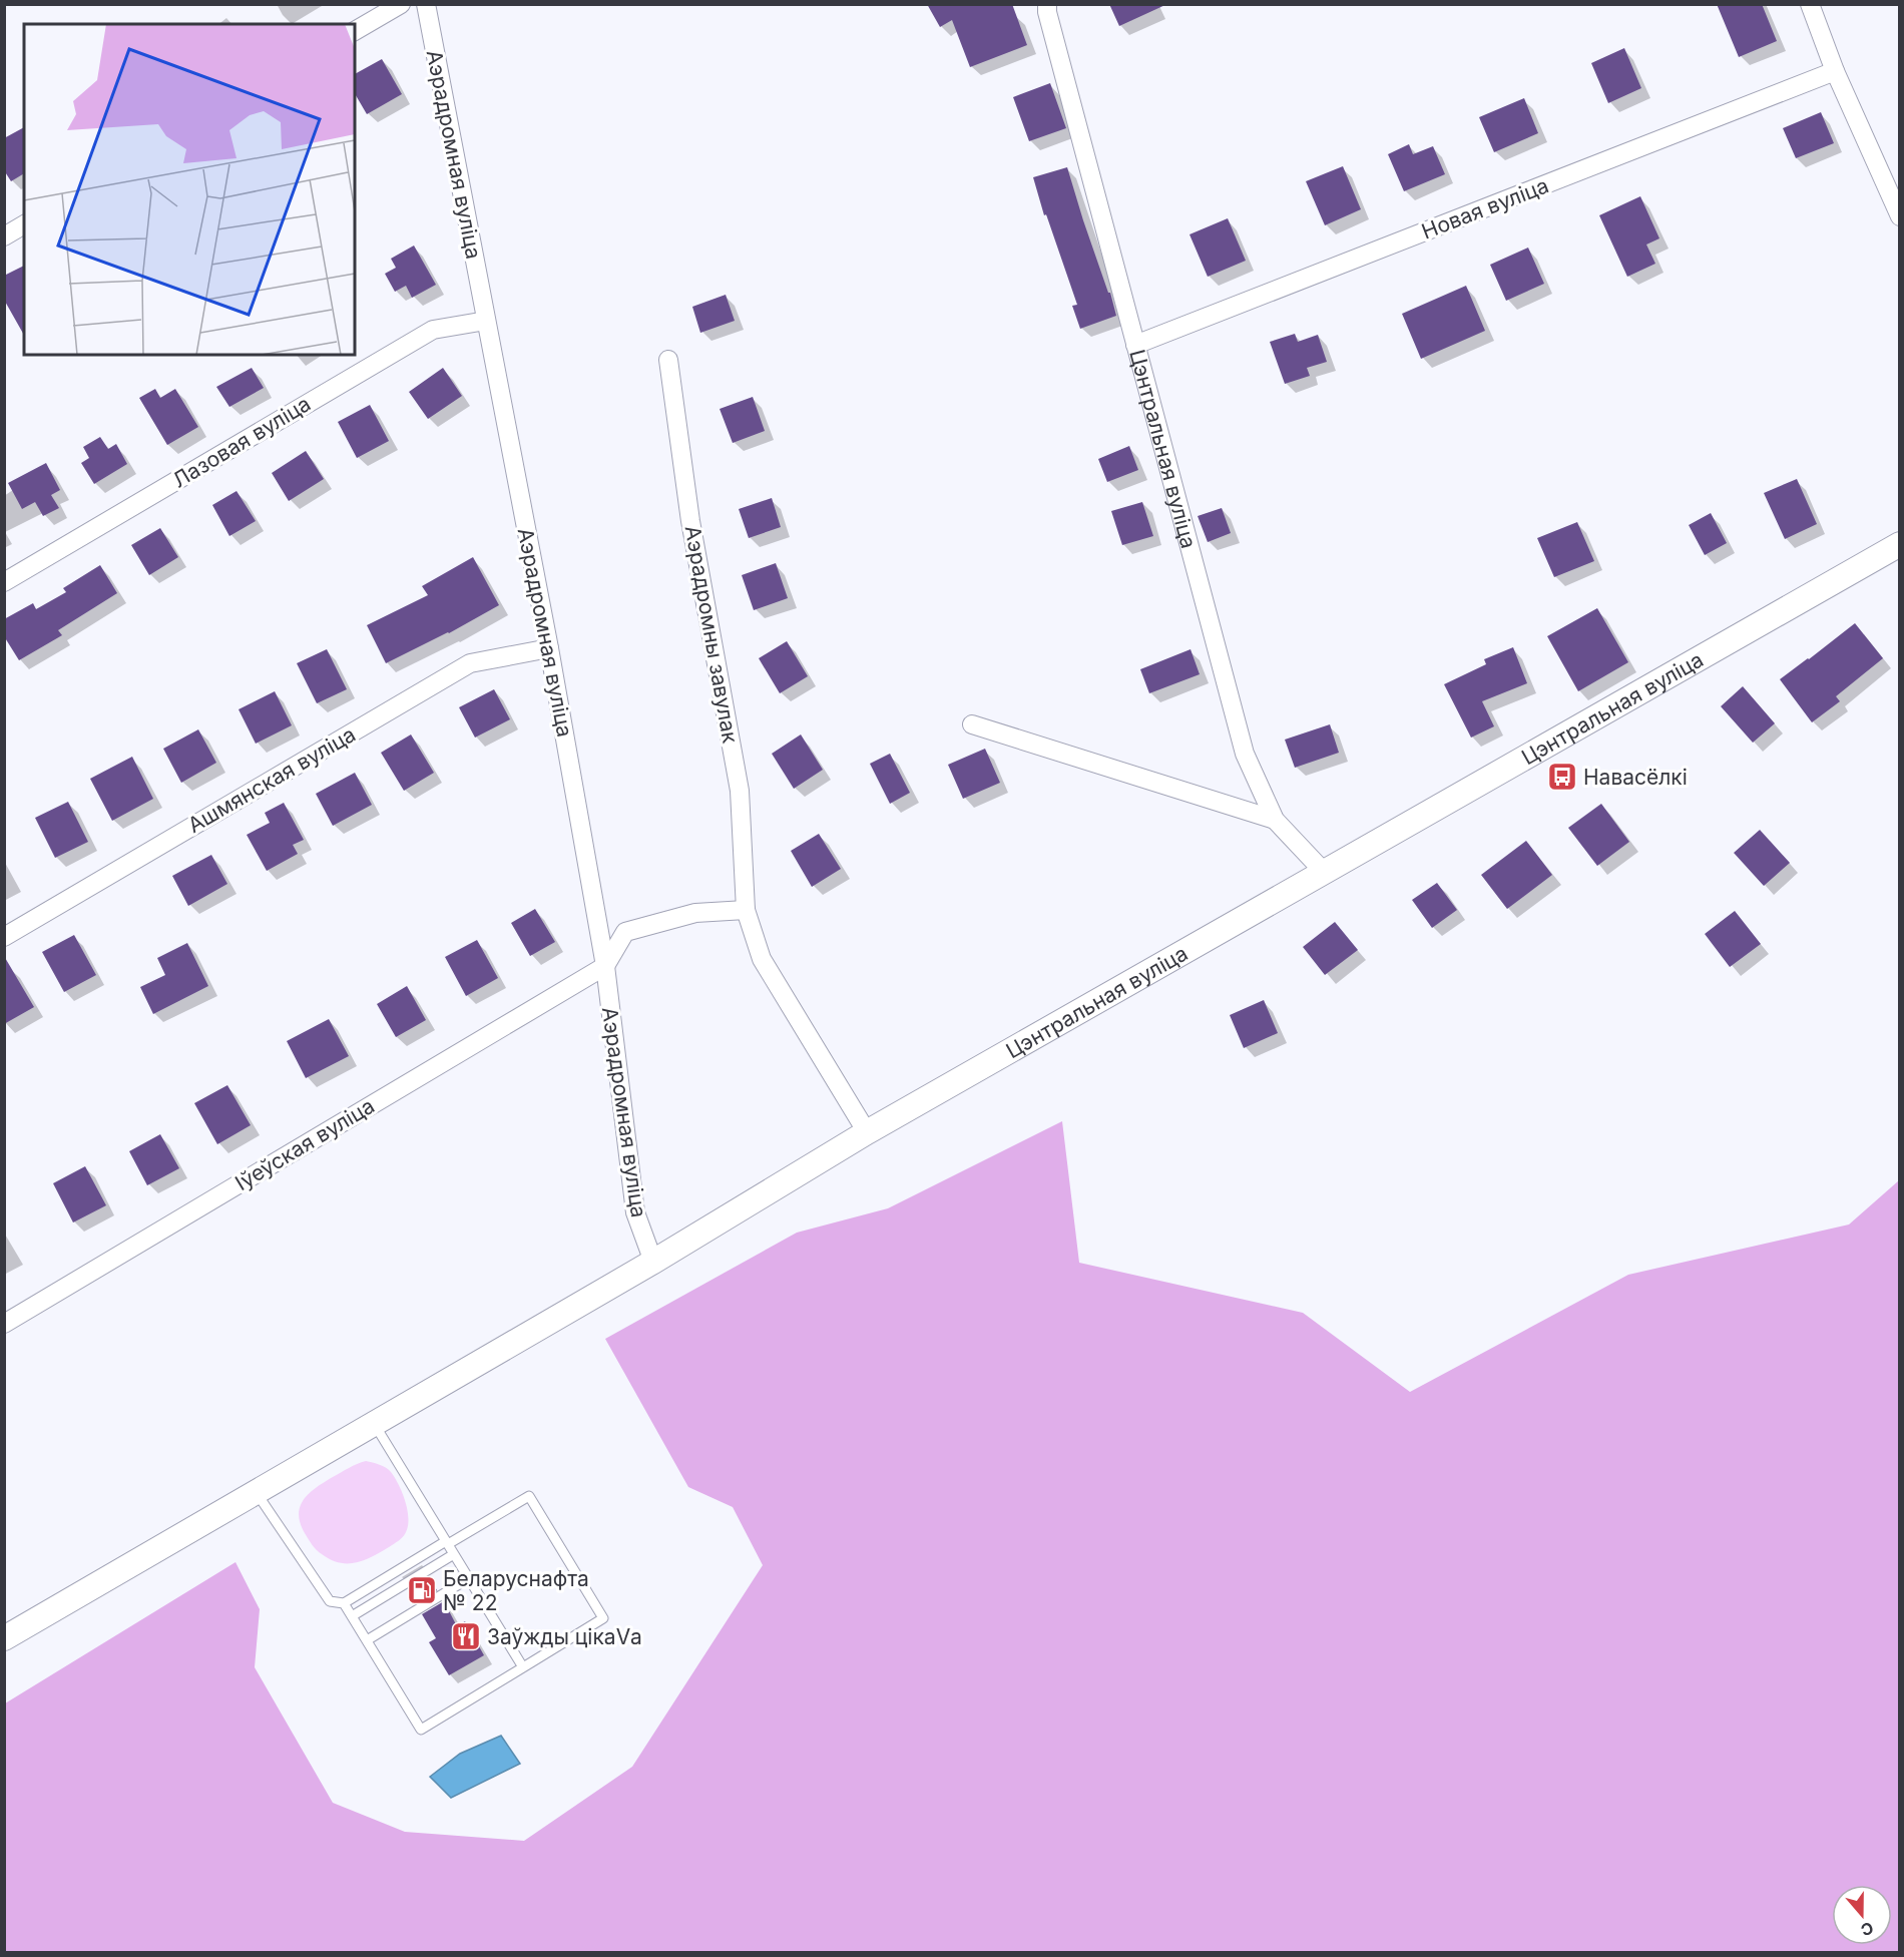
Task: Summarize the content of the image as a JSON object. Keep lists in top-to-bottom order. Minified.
{"streets":{"main road":["Цэнтральная вуліца"],"street":["Аэрадромная вуліца","Новая вуліца","Лазовая вуліца","Аэрадромны завулак","Ашмянская вуліца","Іўеўская вуліца"]},"crossings":[["Аэрадромная вуліца","Лазовая вуліца"],["Аэрадромная вуліца","Цэнтральная вуліца"],["Аэрадромная вуліца","Ашмянская вуліца"],["Аэрадромная вуліца","Іўеўская вуліца"],["Новая вуліца","Цэнтральная вуліца"],["Цэнтральная вуліца","Аэрадромны завулак"]],"places":{"bus stop":["Навасёлкі"],"fuel station":["Беларуснафта № 22"],"restaurant":["Заўжды цікаVа"]},"north":"bottom"}
